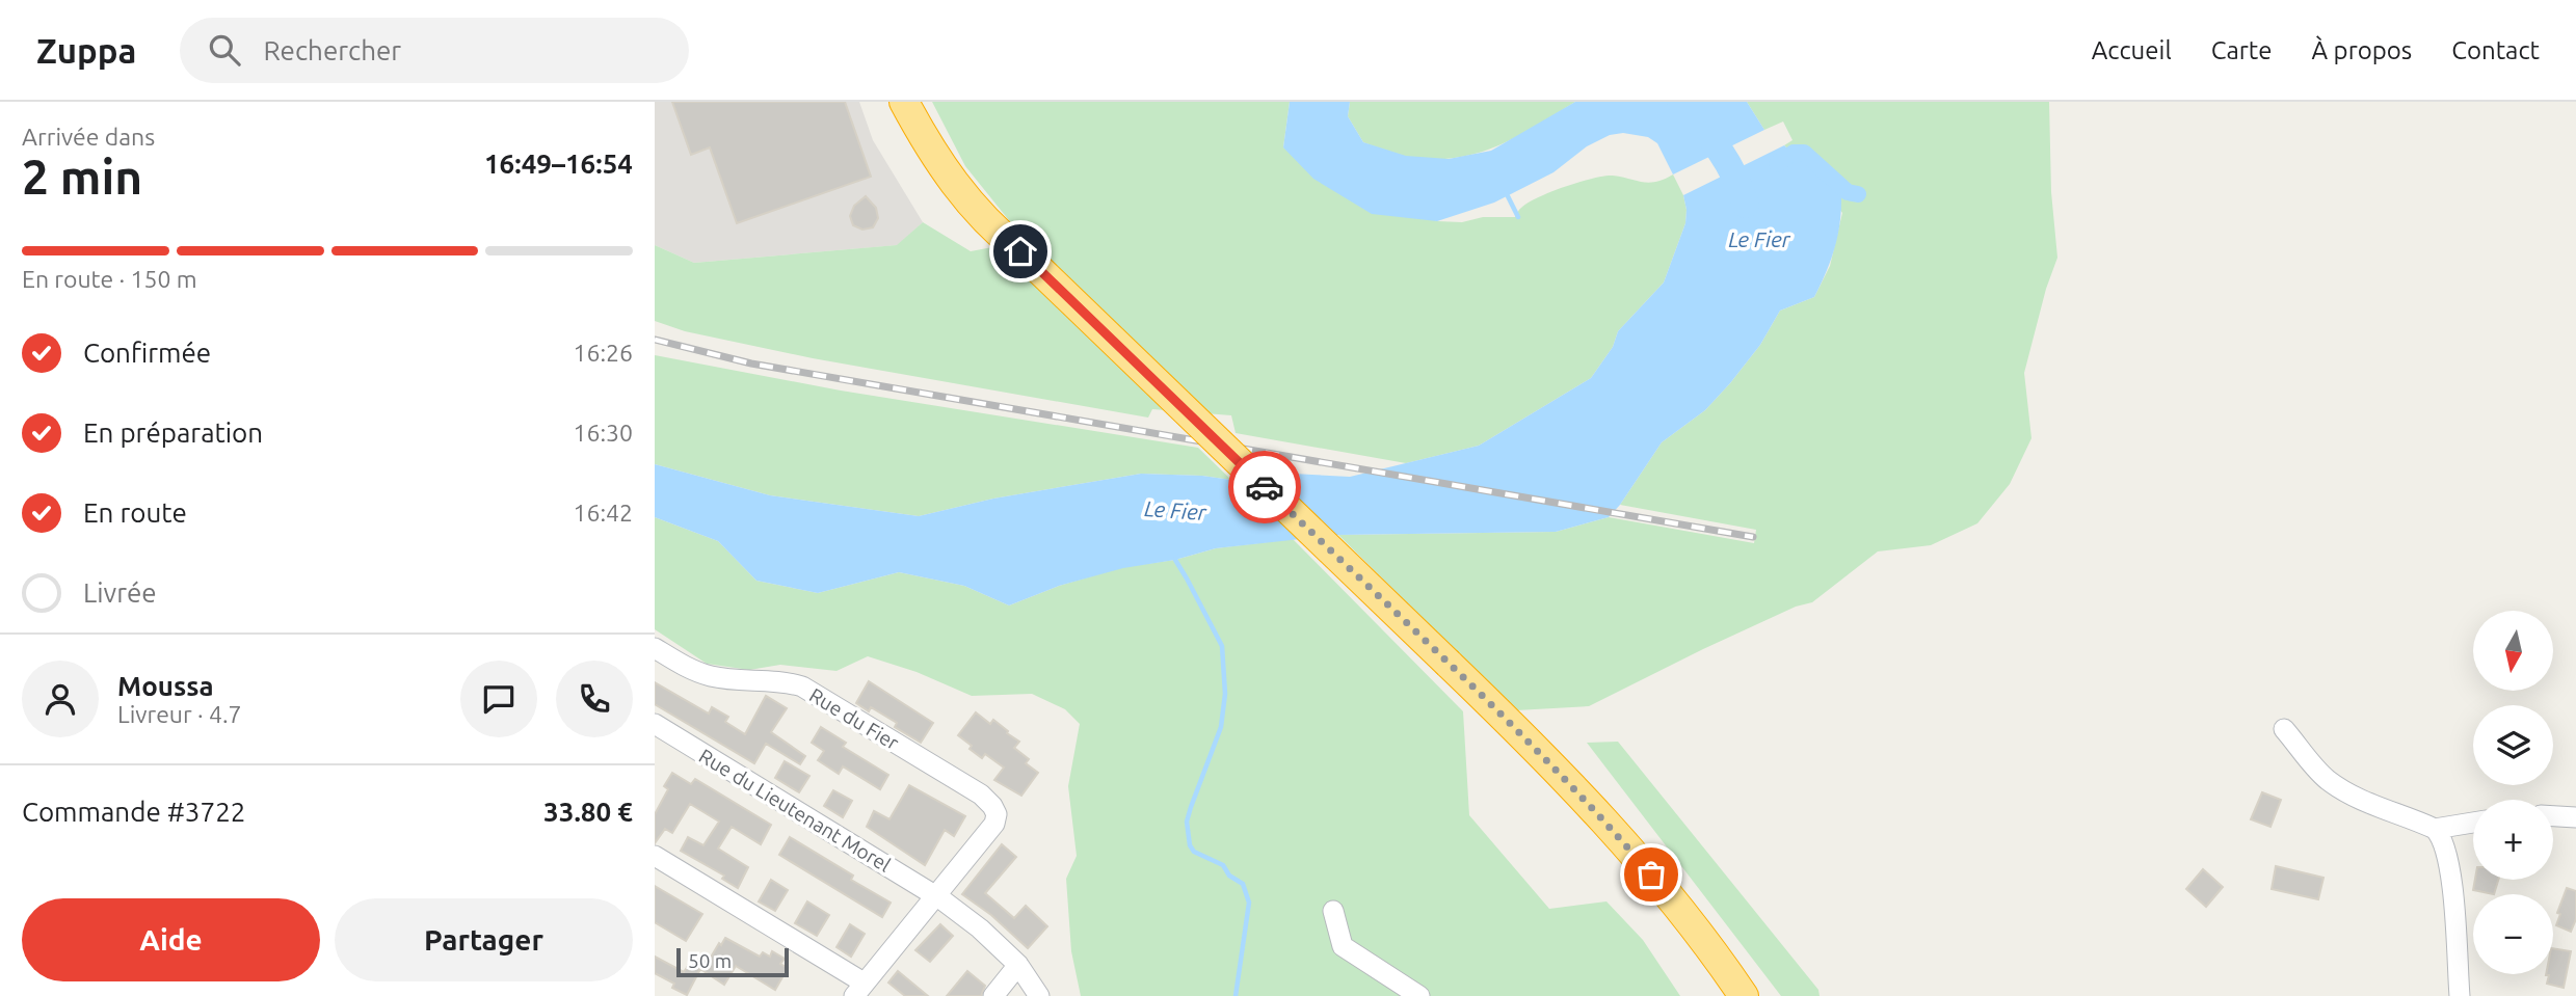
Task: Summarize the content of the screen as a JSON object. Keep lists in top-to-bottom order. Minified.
{"streets":{"street":["Rue du Fier","Rue du Lieutenant Morel"]},"crossings":[["Rue du Fier","Rue du Lieutenant Morel"]],"water":["Le Fier"],"scale_bar":"50 m","north":"bottom","page":{"header":"Zuppa","search":"Rechercher","nav":["Accueil","Carte","À propos","Contact"],"heading":["2 min","Arrivée dans","16:49–16:54"],"panel":["Moussa","Livreur · 4.7","Commande #3722","33.80 €"],"bar":"En route · 150 m","list":[["Confirmée","16:26"],["En préparation","16:30"],["En route","16:42"],"Livrée"],"map_buttons":["+","−"],"buttons":["Aide","Partager"],"scale":"50 m"}}
